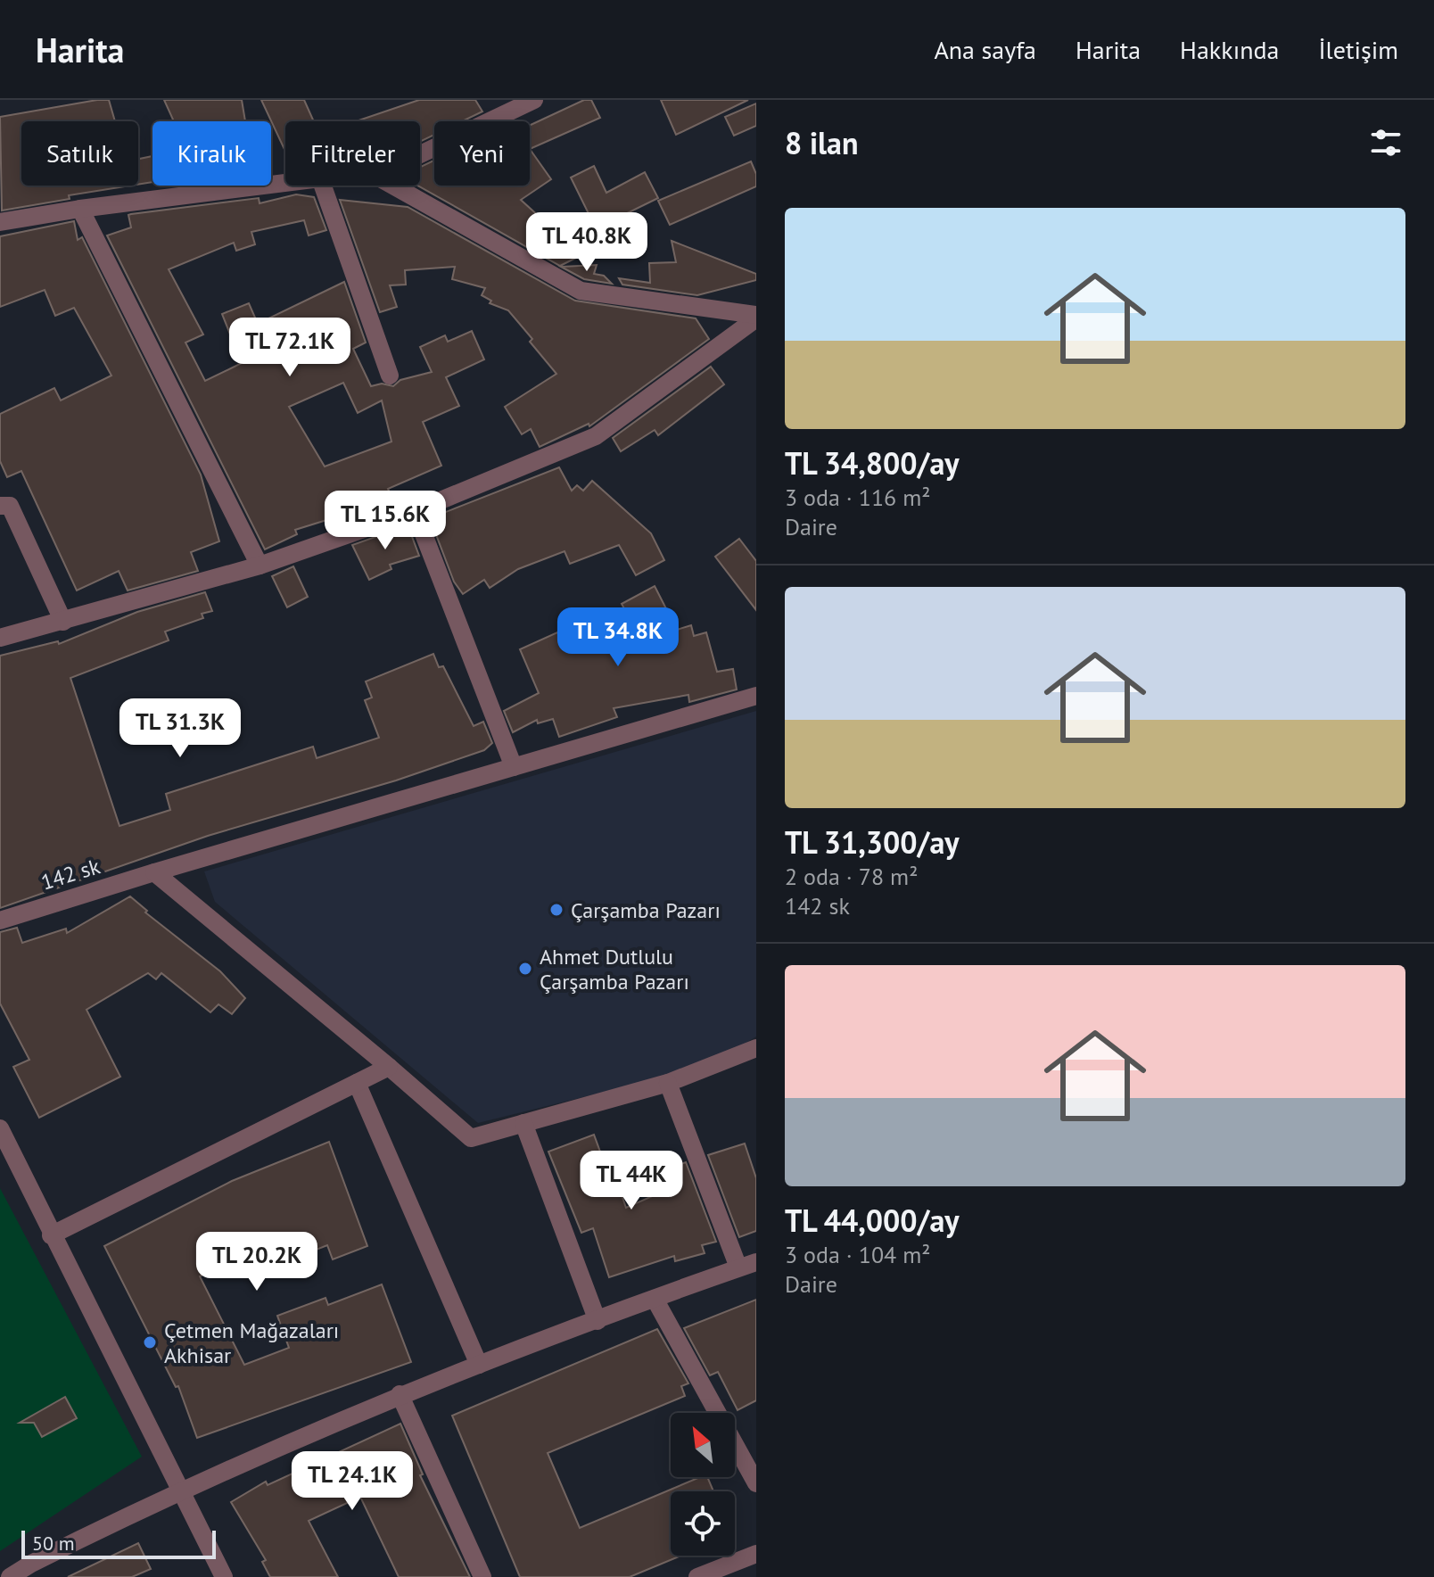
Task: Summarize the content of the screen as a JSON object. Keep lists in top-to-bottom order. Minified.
{"streets":{"street":["142 sk"]},"places":["Çarşamba Pazarı","Ahmet Dutlulu Çarşamba Pazarı","Çetmen Mağazaları Akhisar"],"scale_bar":"50 m","north":"top left","page":{"header":"Harita","nav":["Ana sayfa","Harita","Hakkında","İletişim"],"heading":"8 ilan","chip":["Satılık","Kiralık","Filtreler","Yeni"],"list":[{"name":"TL 34,800/ay","note":"3 oda · 116 m² · Daire"},{"name":"TL 31,300/ay","note":"2 oda · 78 m² · 142 sk"},{"name":"TL 44,000/ay","note":"3 oda · 104 m² · Daire"}],"price":["TL 40.8K","TL 72.1K","TL 15.6K","TL 34.8K","TL 31.3K","TL 44K","TL 20.2K","TL 24.1K"],"scale":"50 m"}}
